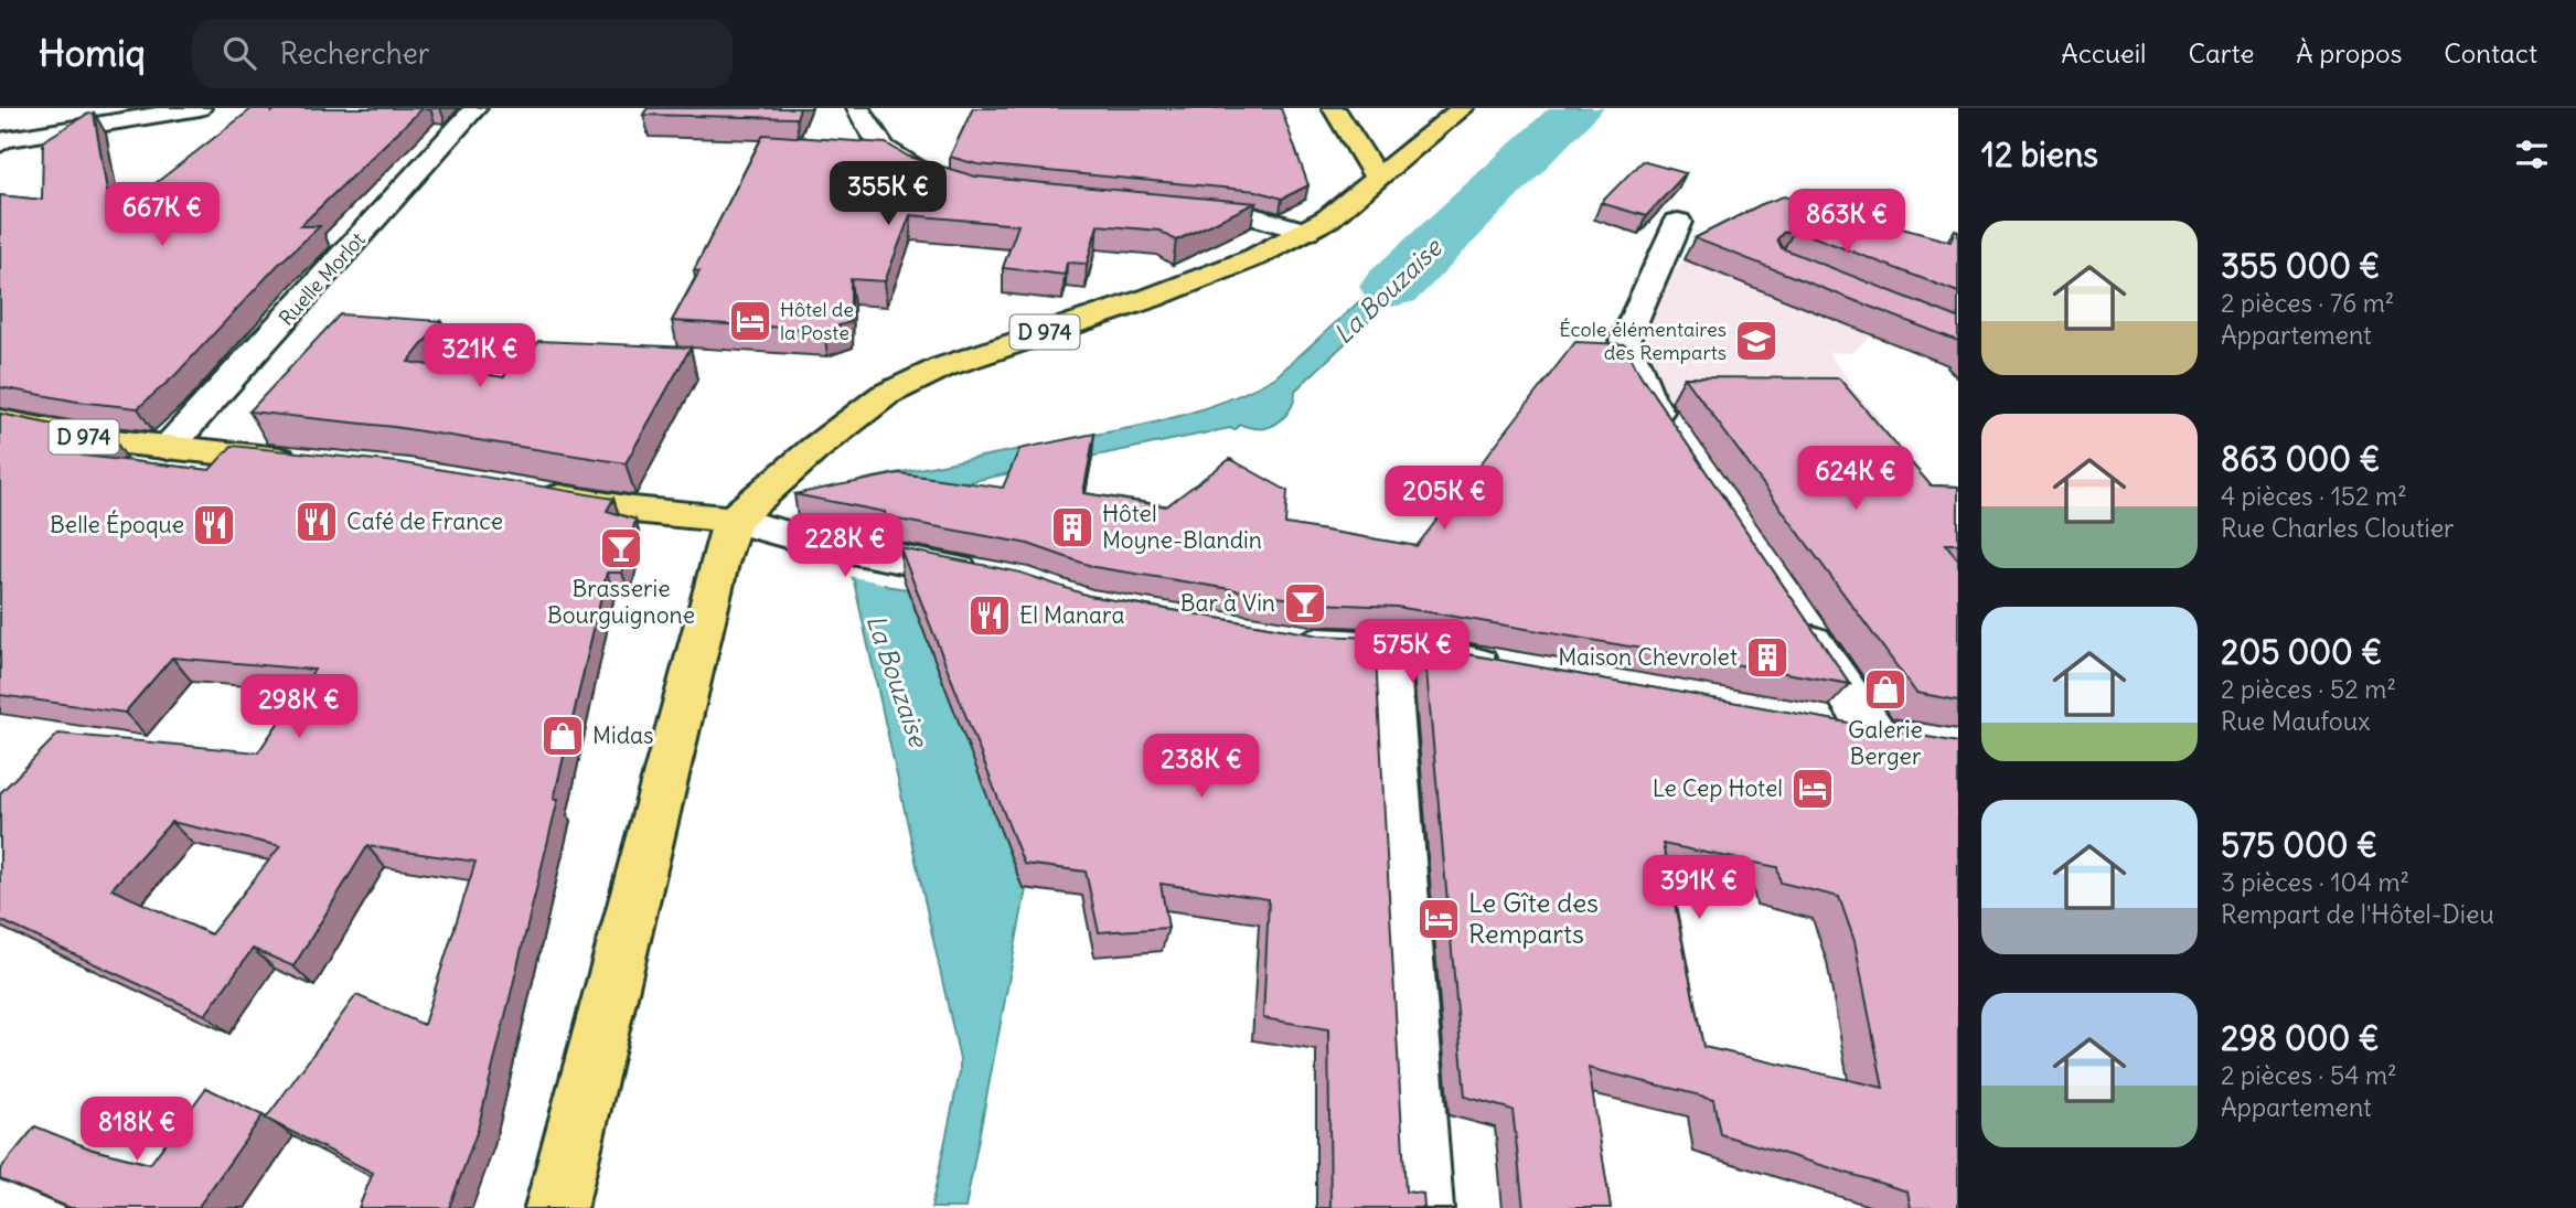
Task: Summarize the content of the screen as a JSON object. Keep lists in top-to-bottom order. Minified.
{"streets":{"main road":["D 974"],"street":["Ruelle Morlot"]},"crossings":[["Ruelle Morlot","D 974"]],"water":["La Bouzaise"],"places":{"hotel":["Hôtel de la Poste","Le Cep Hotel","Le Gîte des Remparts"],"school or university":["École élémentaires des Remparts"],"restaurant":["Café de France","Belle Époque","El Manara"],"building":["Hôtel Moyne-Blandin","Maison Chevrolet"],"bar":["Brasserie Bourguignone","Bar à Vin"],"shop":["Galerie Berger","Midas"]},"page":{"header":"Homiq","search":"Rechercher","nav":["Accueil","Carte","À propos","Contact"],"heading":"12 biens","price":["355K €","667K €","863K €","321K €","624K €","205K €","228K €","575K €","298K €","238K €","391K €","818K €"],"list":[{"name":"355 000 €","note":"2 pièces · 76 m² · Appartement"},{"name":"863 000 €","note":"4 pièces · 152 m² · Rue Charles Cloutier"},{"name":"205 000 €","note":"2 pièces · 52 m² · Rue Maufoux"},{"name":"575 000 €","note":"3 pièces · 104 m² · Rempart de l'Hôtel-Dieu"},{"name":"298 000 €","note":"2 pièces · 54 m² · Appartement"}]}}
